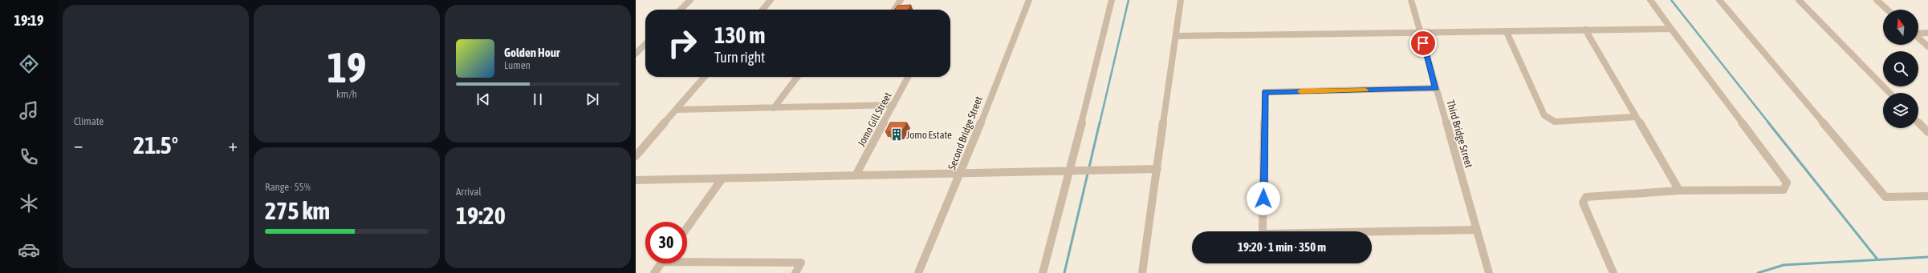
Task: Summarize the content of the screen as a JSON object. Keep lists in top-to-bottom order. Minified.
{"streets":{"street":["Jomo Gill Street","Second Bridge Street","Third Bridge Street"]},"places":{"building":["Jomo Estate"]},"north":"top","page":{"tabs":"19:19","tile":["Climate",["19","km/h"],["Range · 55%","275 km"],["Arrival","19:20"]],"turn":["130 m","Turn right"],"song":["Golden Hour","Lumen"],"heat":["−","21.5°","+"],"limit":"30","trip":"19:20 · 1 min · 350 m"}}
